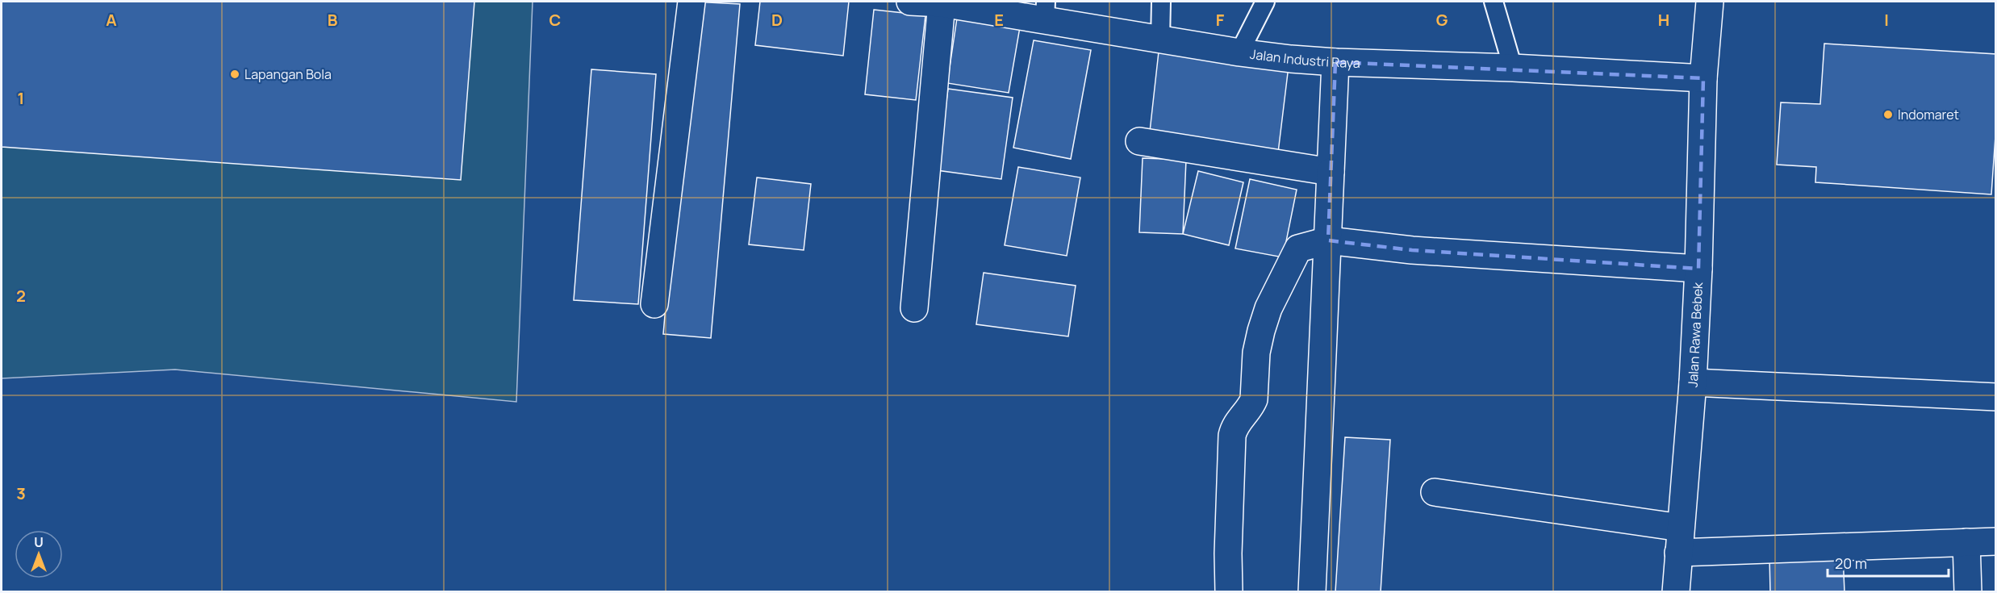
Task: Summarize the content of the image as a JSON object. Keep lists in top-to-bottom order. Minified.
{"streets":{"street":["Jalan Industri Raya","Jalan Rawa Bebek"]},"crossings":[["Jalan Industri Raya","Jalan Rawa Bebek"]],"places":["Lapangan Bola","Indomaret"],"scale_bar":"20 m","north":"top","grid":{"columns":["A","B","C","D","E","F","G","H","I"],"rows":["1","2","3"]}}
